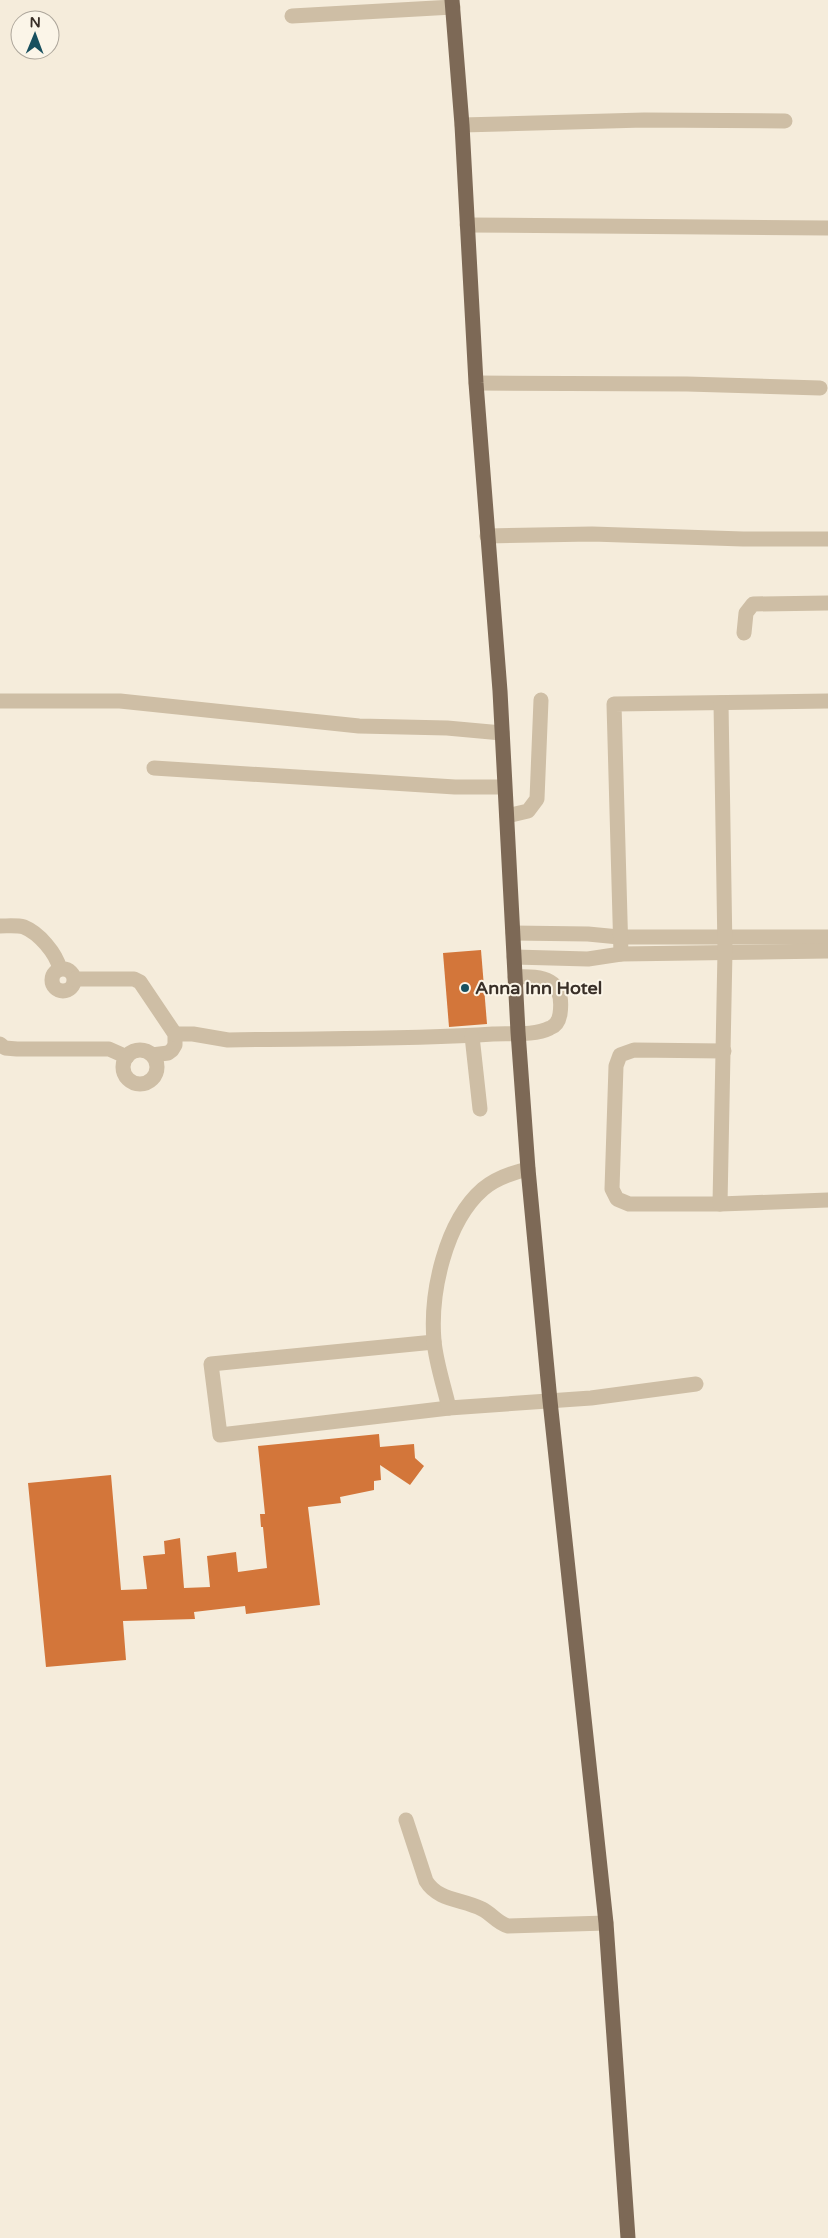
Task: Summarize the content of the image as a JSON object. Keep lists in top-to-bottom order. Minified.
{"places":["Anna Inn Hotel"],"north":"top"}
